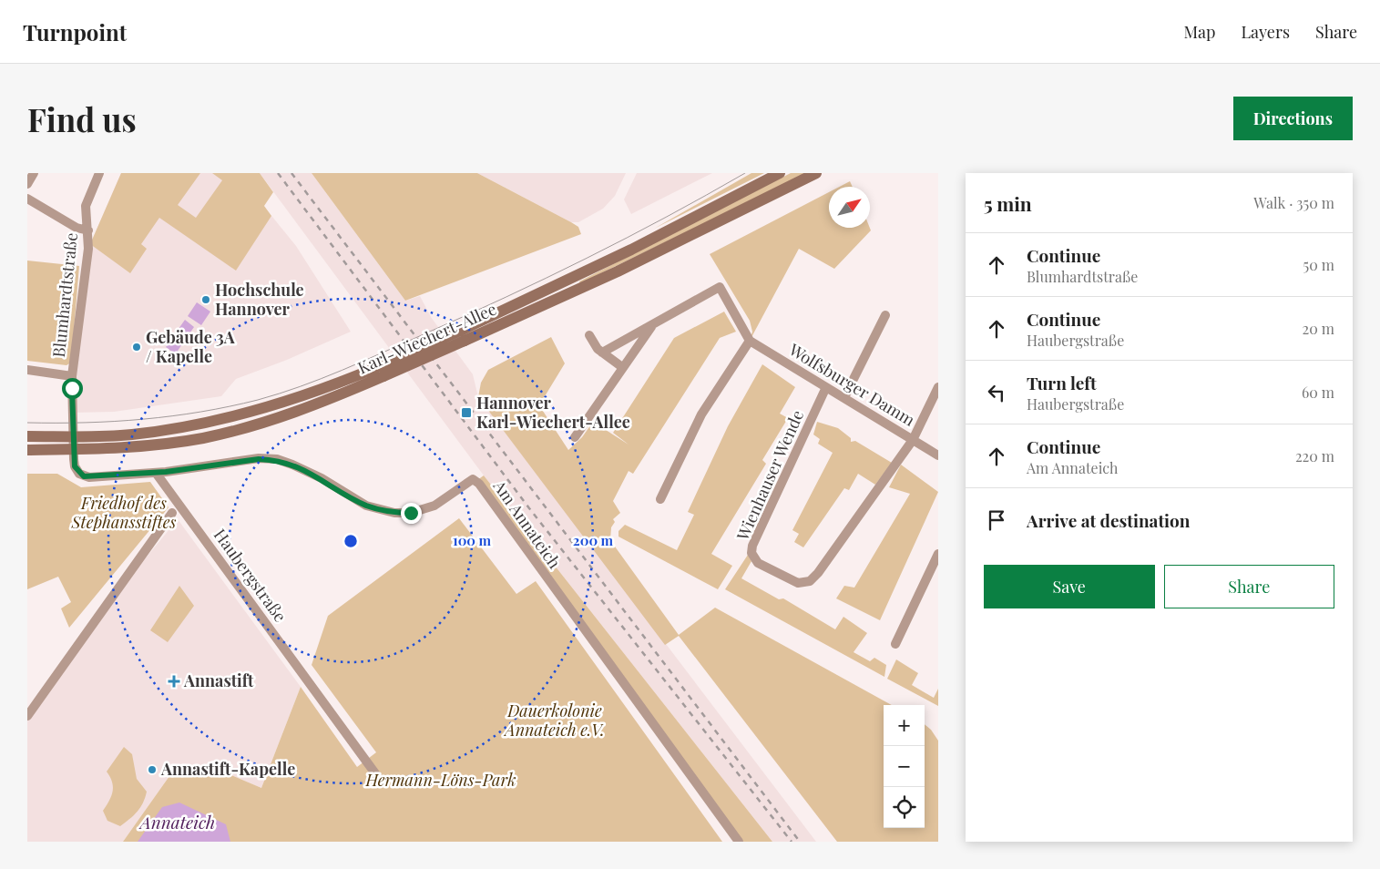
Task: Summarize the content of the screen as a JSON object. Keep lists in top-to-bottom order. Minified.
{"streets":{"main road":["Karl-Wiechert-Allee"],"street":["Blumhardtstraße","Wolfsburger Damm","Wienhauser Wende","Am Annateich","Haubergstraße"]},"crossings":[["Blumhardtstraße","Karl-Wiechert-Allee"],["Wolfsburger Damm","Wienhauser Wende"],["Am Annateich","Haubergstraße"]],"water":["Annateich"],"parks":["Friedhof des Stephansstiftes","Dauerkolonie Annateich e.V.","Hermann-Löns-Park"],"places":{"other":["Hochschule Hannover","Gebäude 3A / Kapelle","Annastift-Kapelle"],"transit":["Hannover Karl-Wiechert-Allee"],"health":["Annastift"]},"north":"top right","page":{"header":"Turnpoint","nav":["Map","Layers","Share"],"buttons":["Directions",["Save","Share"]],"title":"Find us","heading":["5 min","Walk · 350 m"],"list":[["Continue","Blumhardtstraße","50 m"],["Continue","Haubergstraße","20 m"],["Turn left","Haubergstraße","60 m"],["Continue","Am Annateich","220 m"],"Arrive at destination"],"map_buttons":["+","−"]},"rings":["100 m","200 m"]}
